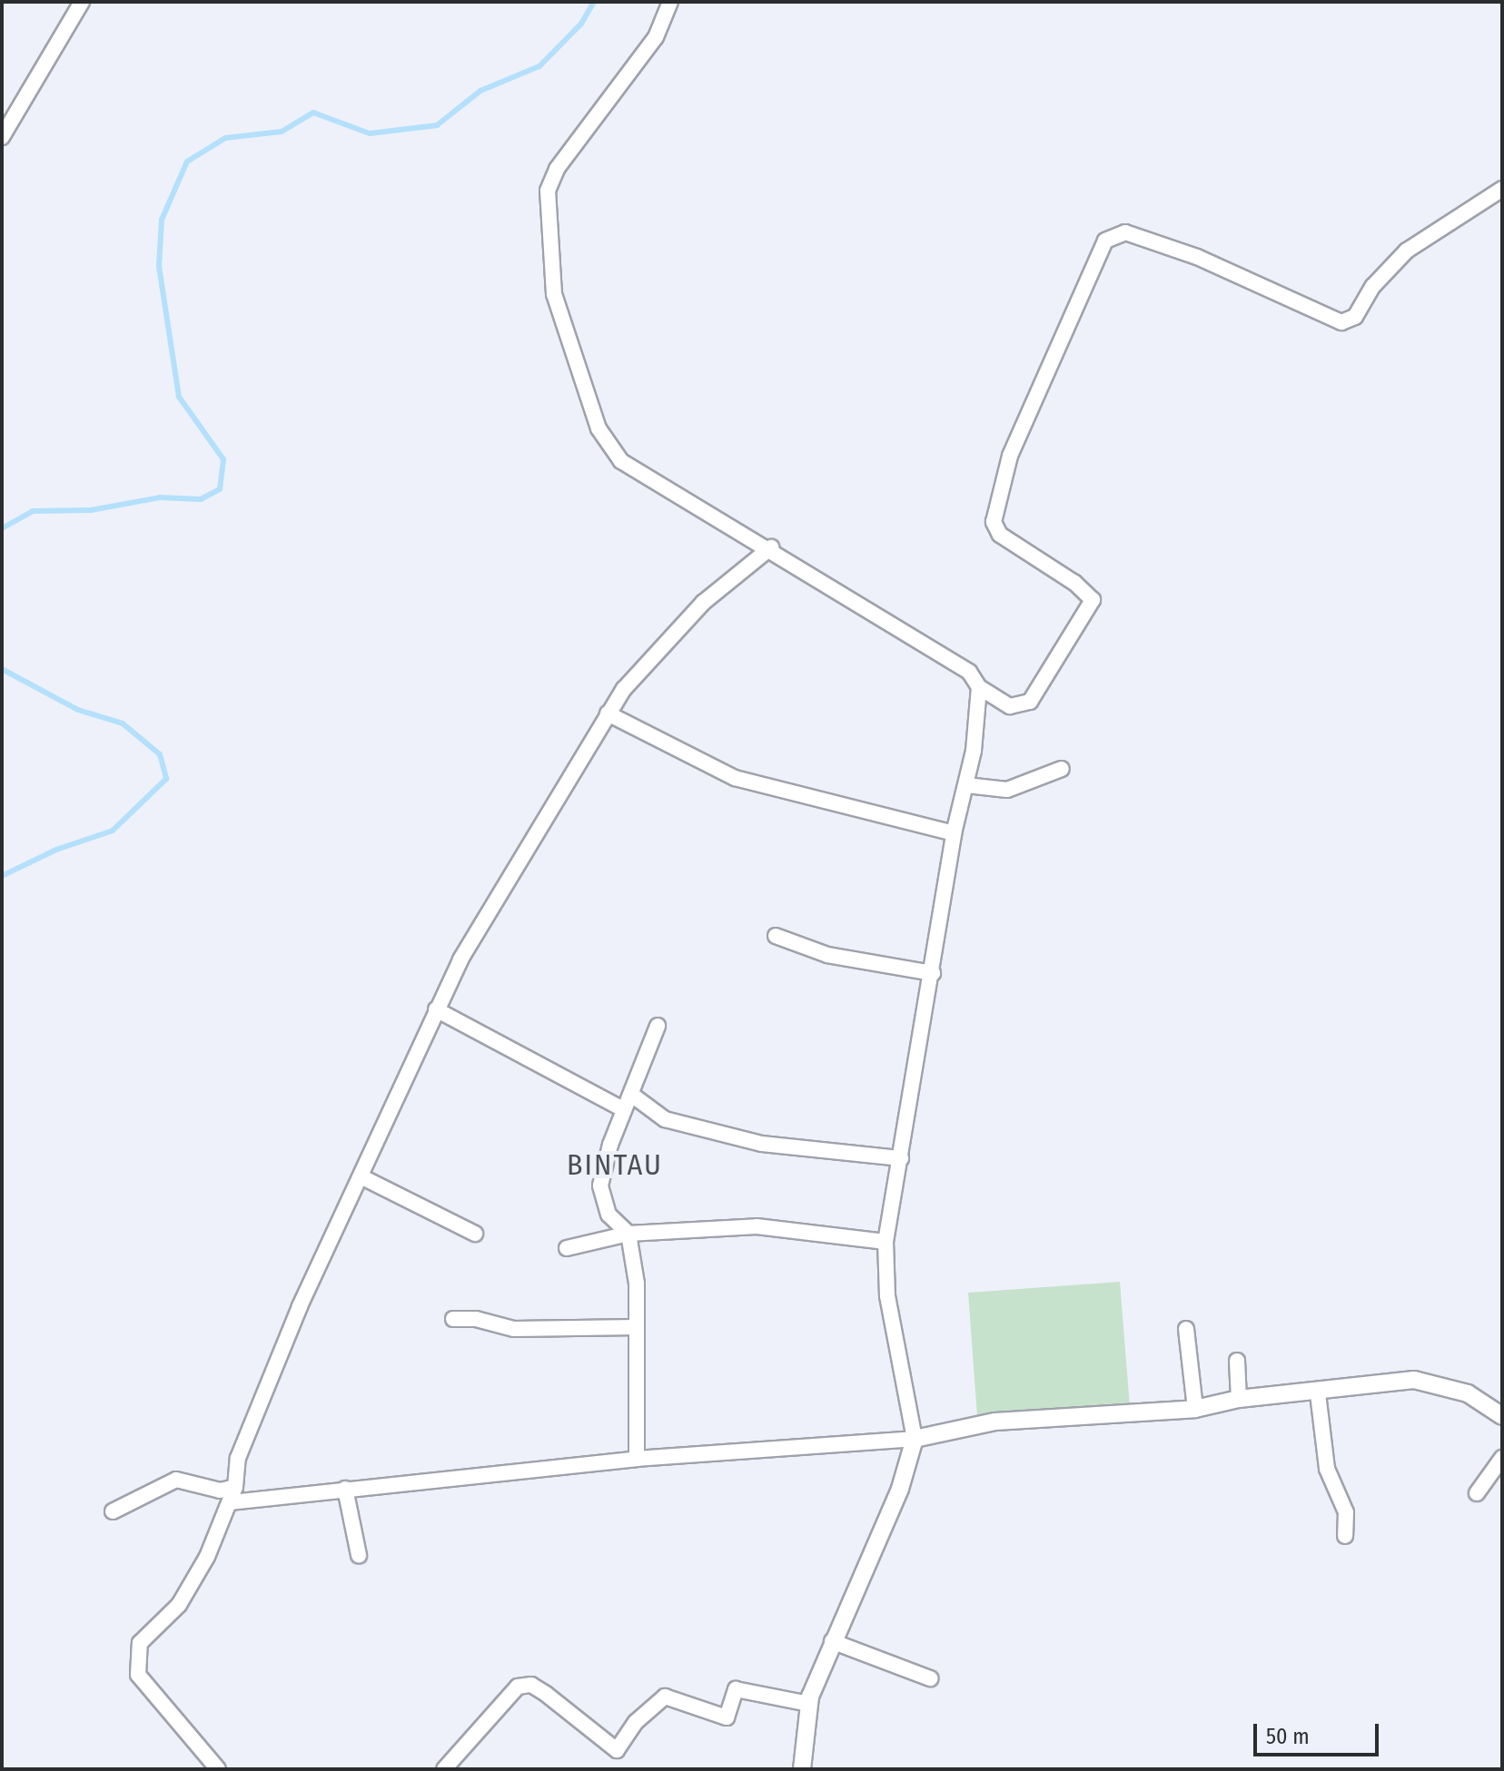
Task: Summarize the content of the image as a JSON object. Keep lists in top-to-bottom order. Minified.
{"districts":["BINTAU"],"scale_bar":"50 m"}
